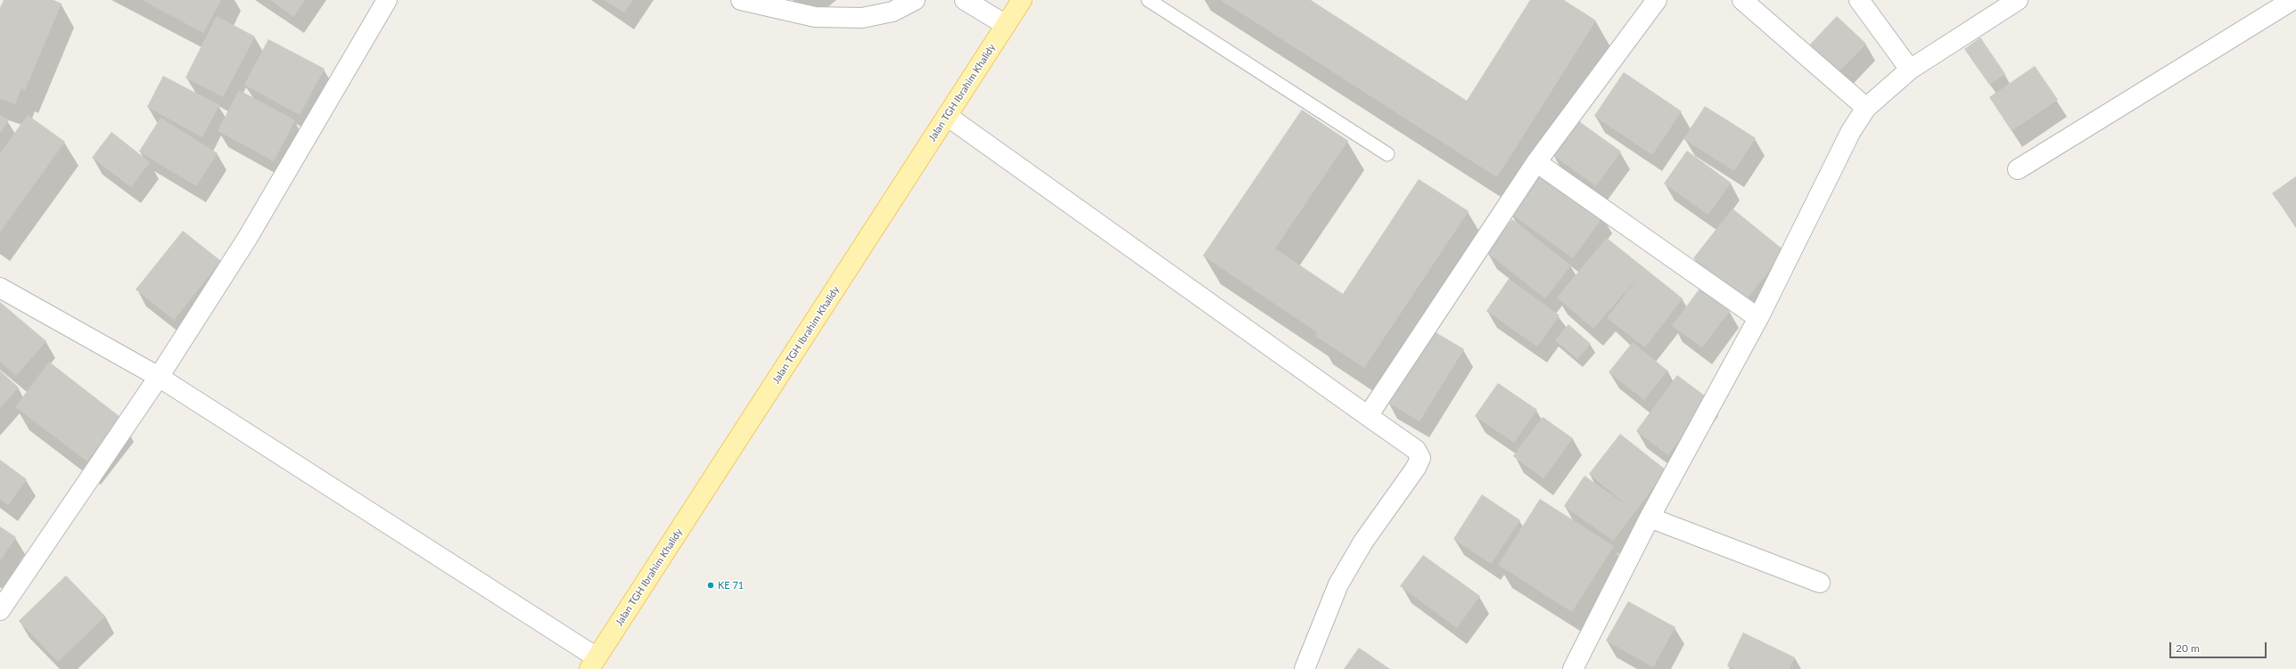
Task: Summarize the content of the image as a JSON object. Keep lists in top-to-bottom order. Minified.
{"streets":{"main road":["Jalan TGH Ibrahim Khalidy"]},"places":["KE 71"],"scale_bar":"20 m"}
